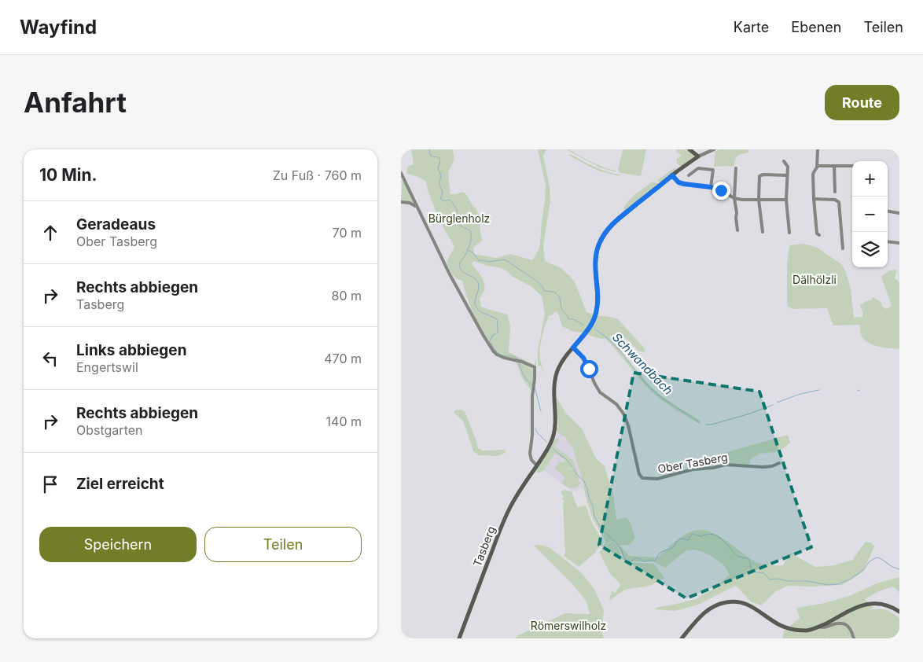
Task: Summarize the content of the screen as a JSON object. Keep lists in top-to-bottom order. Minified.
{"streets":{"main road":["Tasberg"],"street":["Ober Tasberg"]},"crossings":[["Ober Tasberg","Tasberg"]],"water":["Schwandbach"],"parks":["Bürglenholz","Dälhölzli","Römerswilholz"],"page":{"header":"Wayfind","nav":["Karte","Ebenen","Teilen"],"buttons":["Route",["Speichern","Teilen"]],"title":"Anfahrt","heading":["10 Min.","Zu Fuß · 760 m"],"map_buttons":["+","−"],"list":[["Geradeaus","Ober Tasberg","70 m"],["Rechts abbiegen","Tasberg","80 m"],["Links abbiegen","Engertswil","470 m"],["Rechts abbiegen","Obstgarten","140 m"],"Ziel erreicht"]}}
